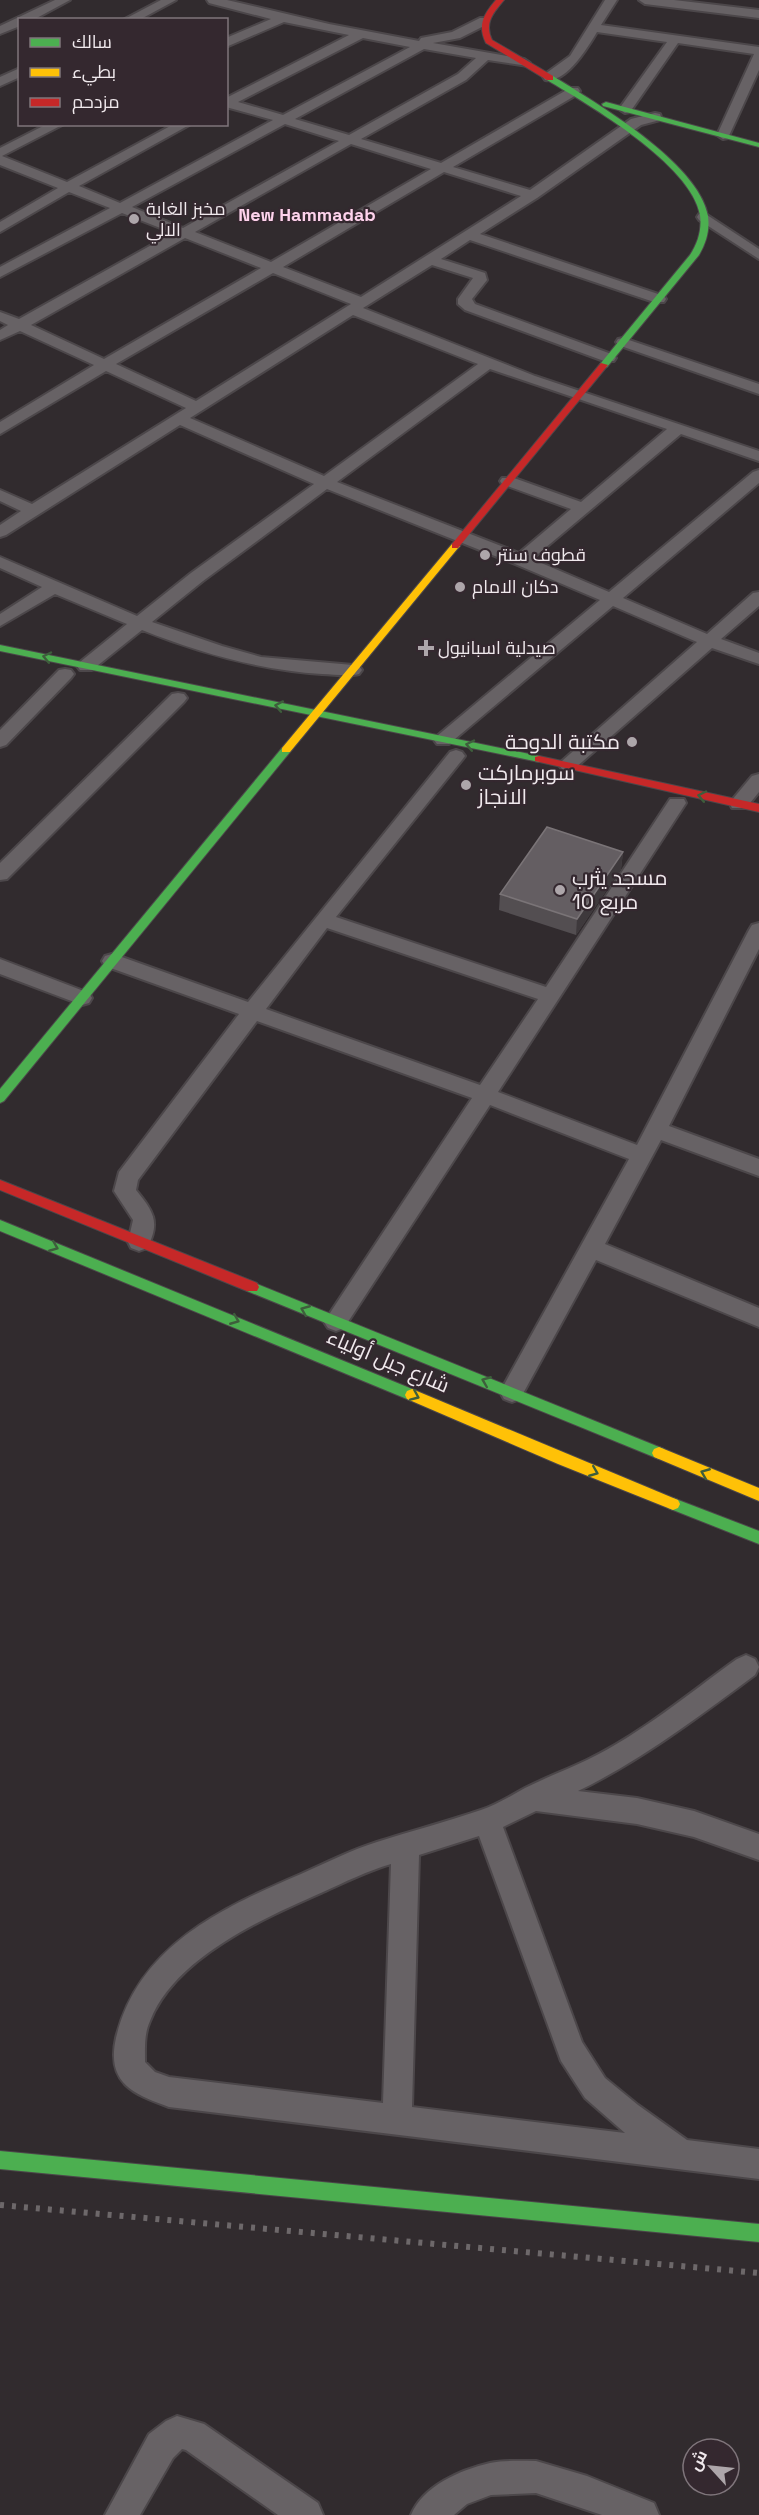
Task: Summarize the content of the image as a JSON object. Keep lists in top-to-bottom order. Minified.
{"streets":{"street":["شارع جبل أولياء"]},"districts":["New Hammadab"],"places":{"other":["مخبز الغابة الالي","قطوف سنتر","دكان الامام","مكتبة الدوحة","سوبرماركت الانجاز","مسجد يثرب مربع 10"],"health":["صيدلية اسبانيول"]},"legend":["سالك","بطيء","مزدحم"],"north":"top left"}
